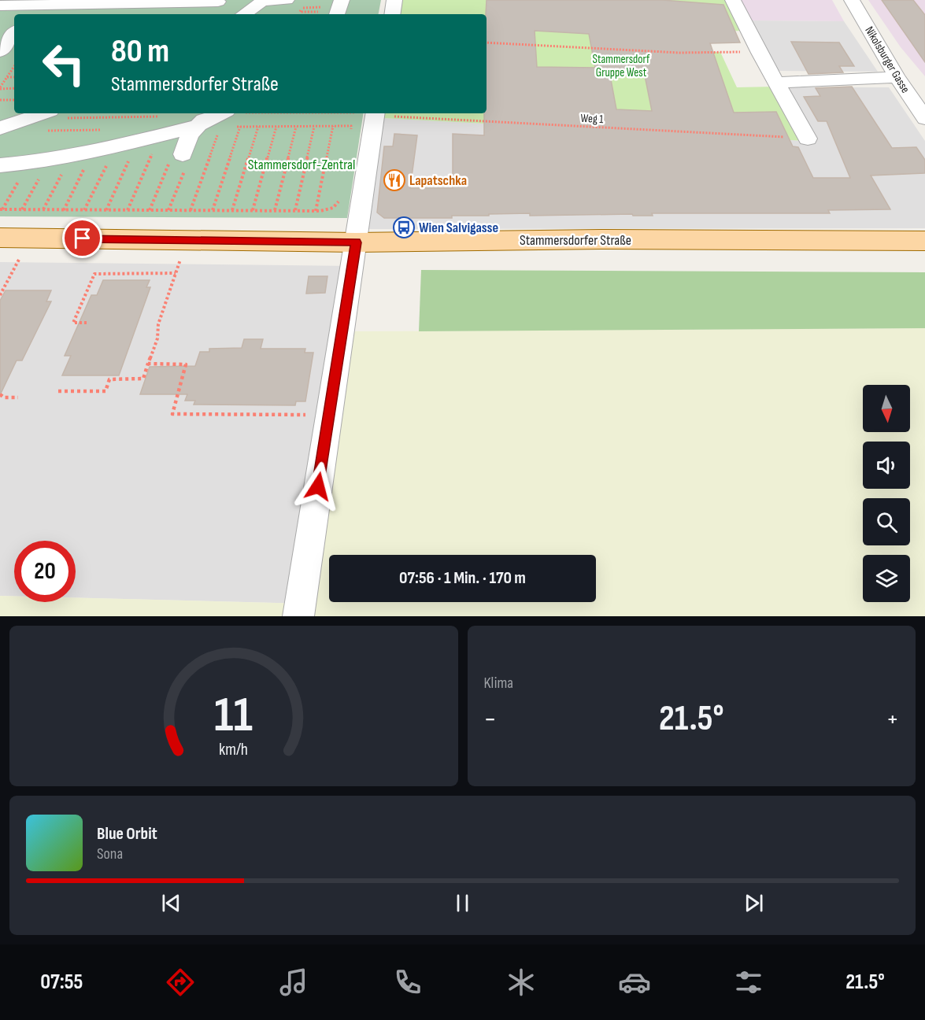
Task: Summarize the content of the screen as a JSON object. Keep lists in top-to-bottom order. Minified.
{"streets":{"main road":["Stammersdorfer Straße"],"street":["Nikolsburger Gasse"],"path":["Weg 1"]},"parks":["Stammersdorf Gruppe West","Stammersdorf-Zentral"],"places":{"restaurant":["Lapatschka"],"bus stop":["Wien Salvigasse"]},"north":"bottom","page":{"turn":["80 m","Stammersdorfer Straße"],"limit":"20","trip":"07:56 · 1 Min. · 170 m","tile":"Klima","heat":["−","21.5°","+"],"song":["Blue Orbit","Sona"],"tabs":["07:55","21.5°"],"gauge":["11","km/h"]}}
